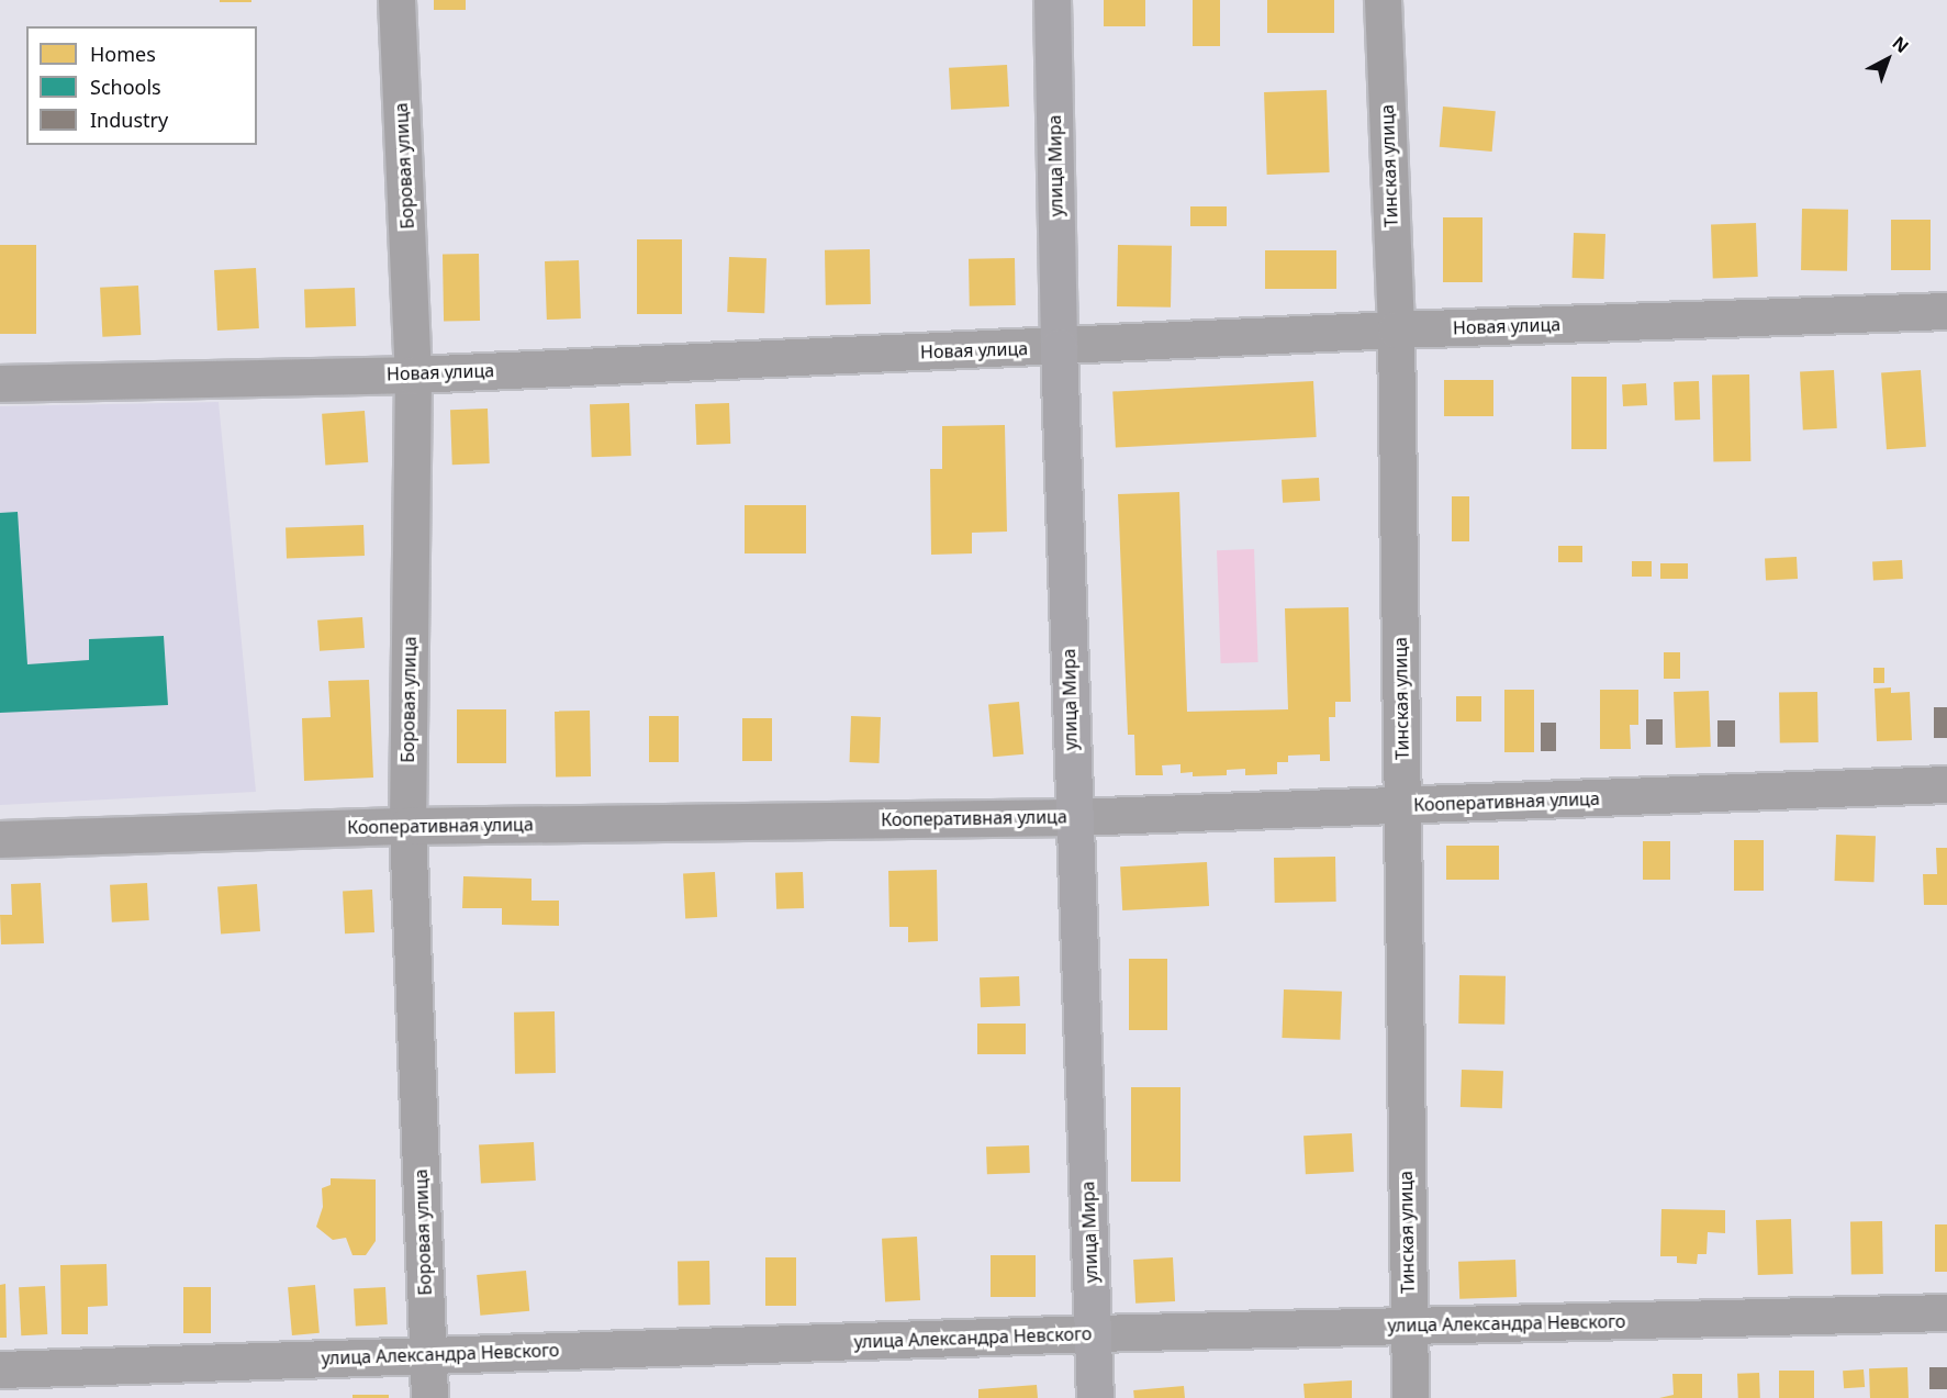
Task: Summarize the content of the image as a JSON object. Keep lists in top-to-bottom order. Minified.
{"streets":{"main road":["улица Мира"],"street":["Боровая улица","Тинская улица","Новая улица","Кооперативная улица","улица Александра Невского"]},"crossings":[["Боровая улица","Новая улица"],["Боровая улица","Кооперативная улица"],["Боровая улица","улица Александра Невского"],["улица Мира","Новая улица"],["улица Мира","Кооперативная улица"],["улица Мира","улица Александра Невского"],["Тинская улица","Новая улица"],["Тинская улица","Кооперативная улица"],["Тинская улица","улица Александра Невского"]],"legend":["Homes","Schools","Industry"],"north":"top right"}
